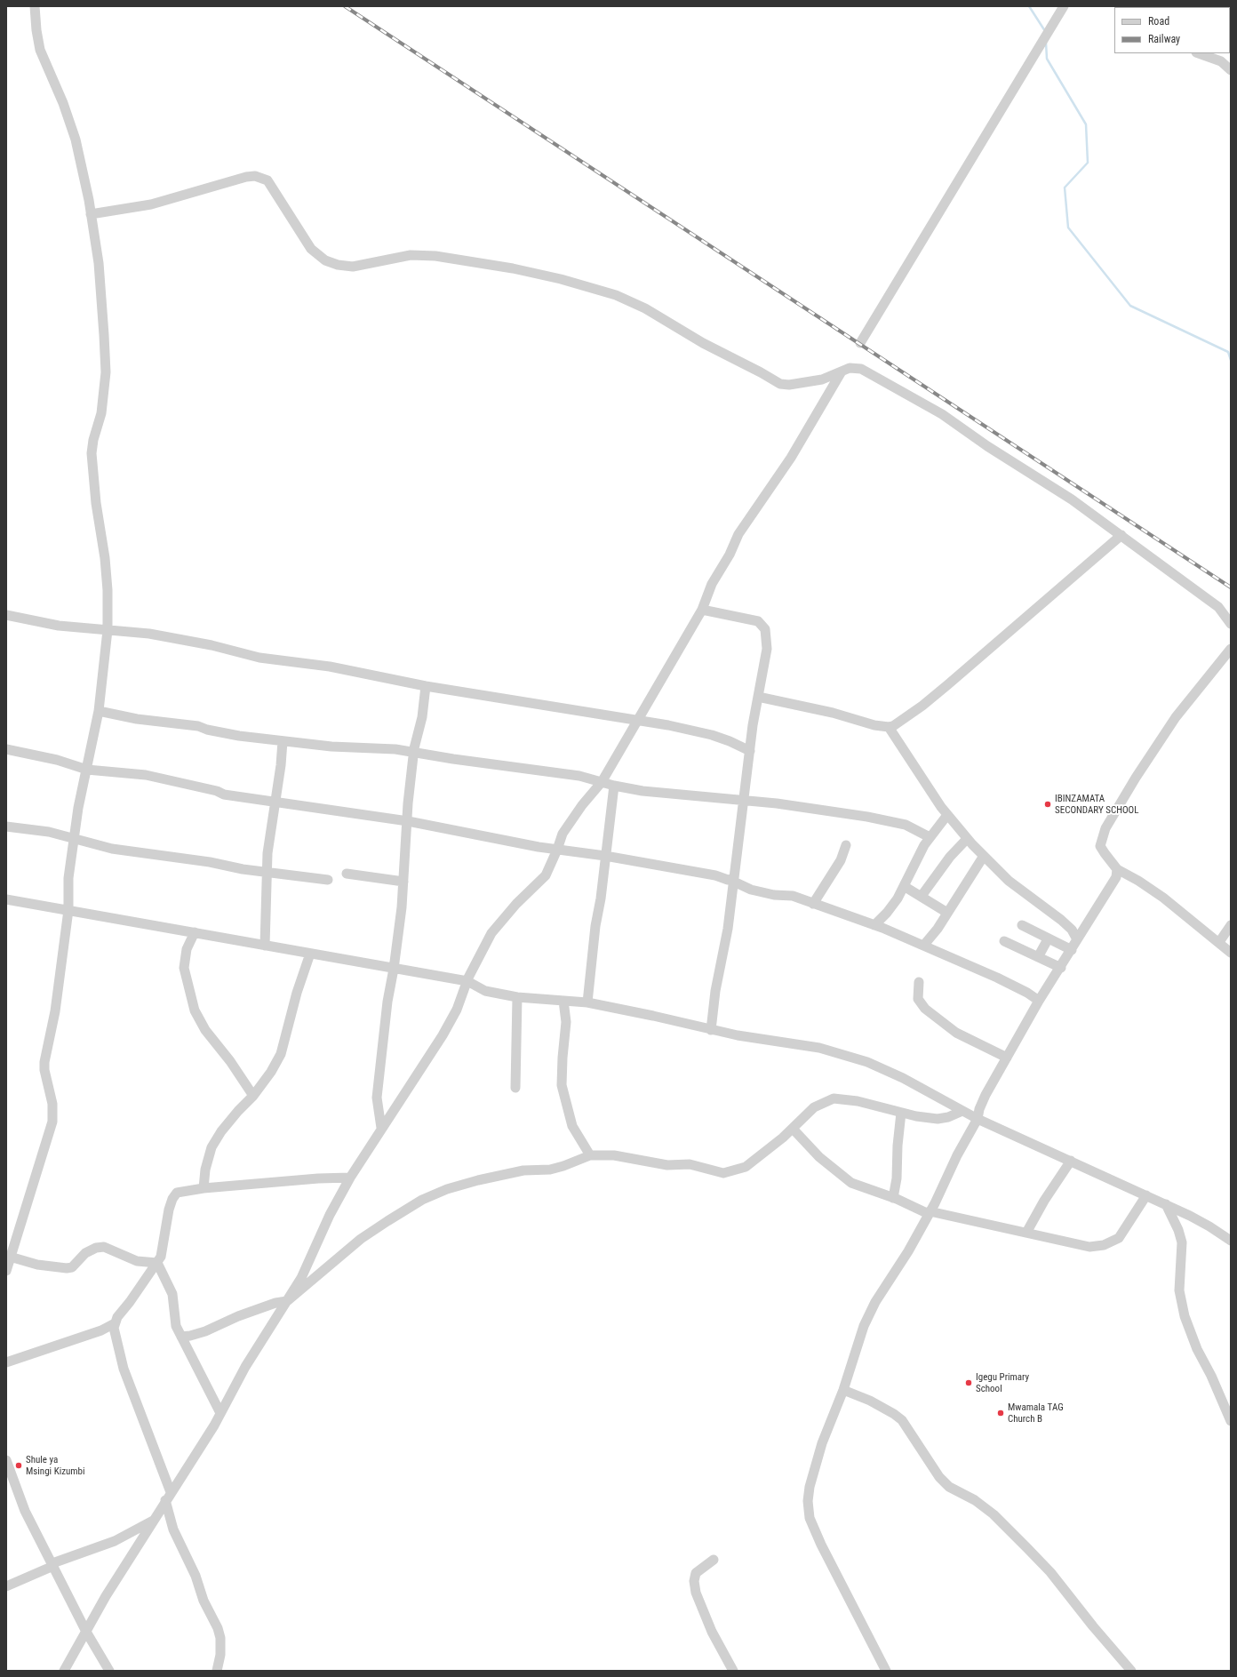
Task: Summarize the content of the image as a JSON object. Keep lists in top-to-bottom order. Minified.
{"places":["IBINZAMATA SECONDARY SCHOOL","Igegu Primary School","Mwamala TAG Church B","Shule ya Msingi Kizumbi"],"legend":["Road","Railway"]}
